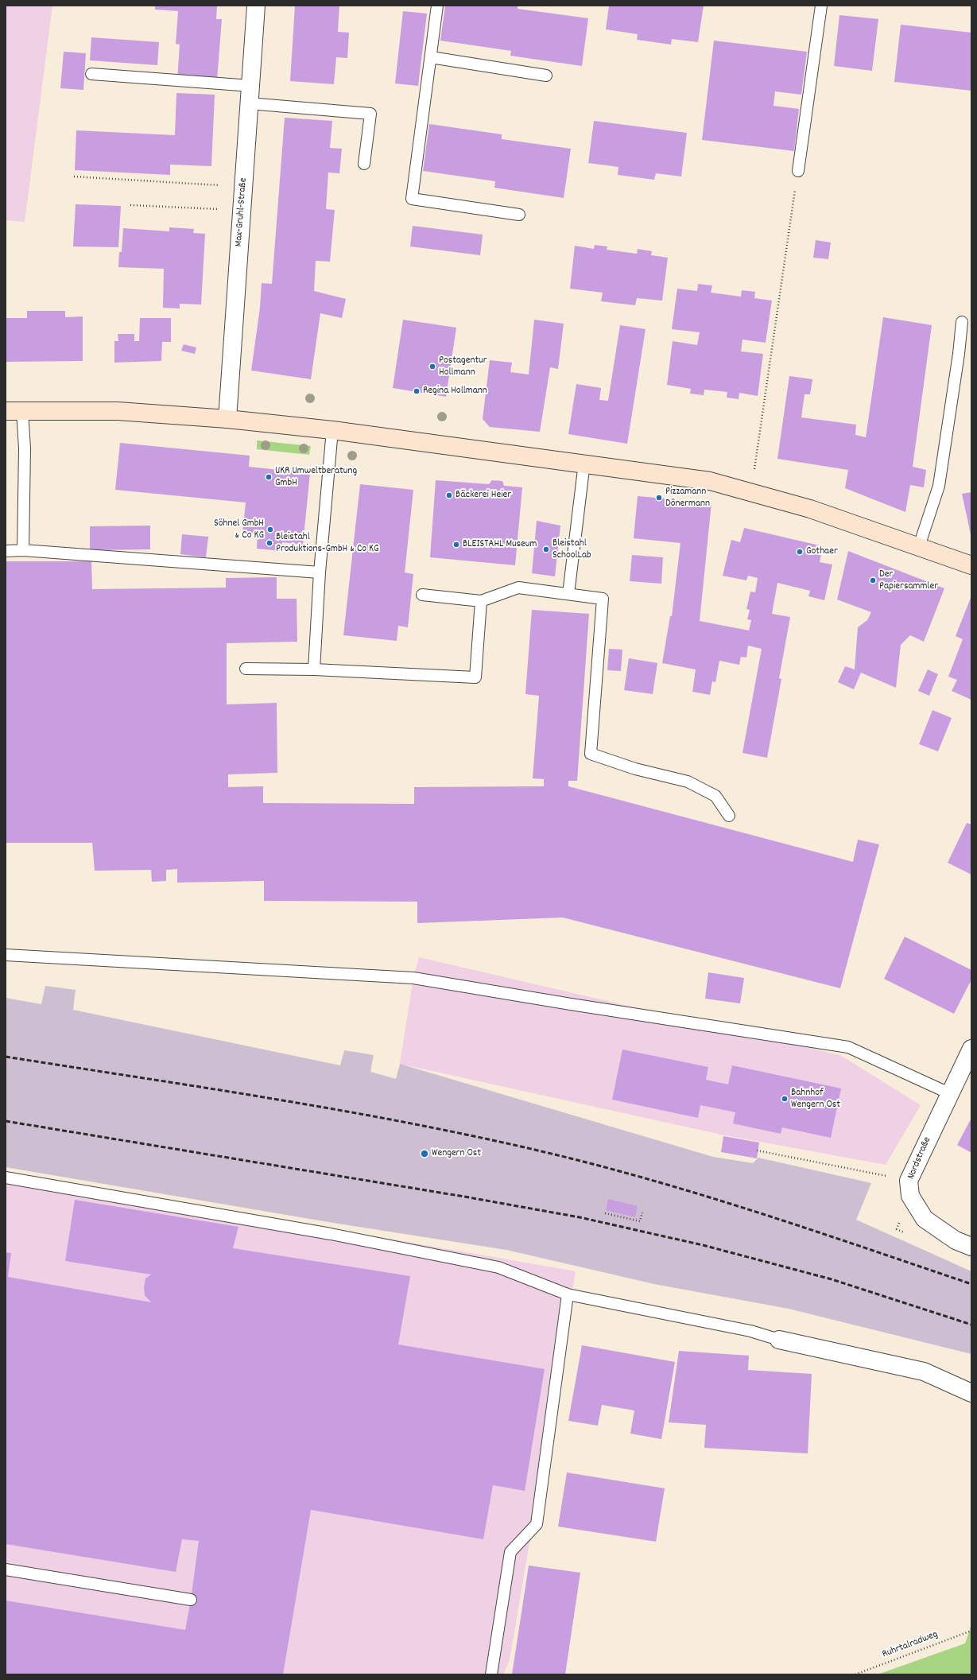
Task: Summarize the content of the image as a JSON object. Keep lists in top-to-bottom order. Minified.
{"streets":{"street":["Max-Gruhl-Straße","Nordstraße"],"path":["Ruhrtalradweg"]},"places":["Postagentur Hollmann","Regina Hollmann","UKR Umweltberatung GmbH","Bäckerei Heier","Pizzamann Dönermann","Söhnel GmbH & Co KG","Bleistahl Produktions-GmbH & Co KG","BLEISTAHL Museum","Bleistahl SchoolLab","Gothaer","Der Papiersammler","Bahnhof Wengern Ost","Wengern Ost"]}
